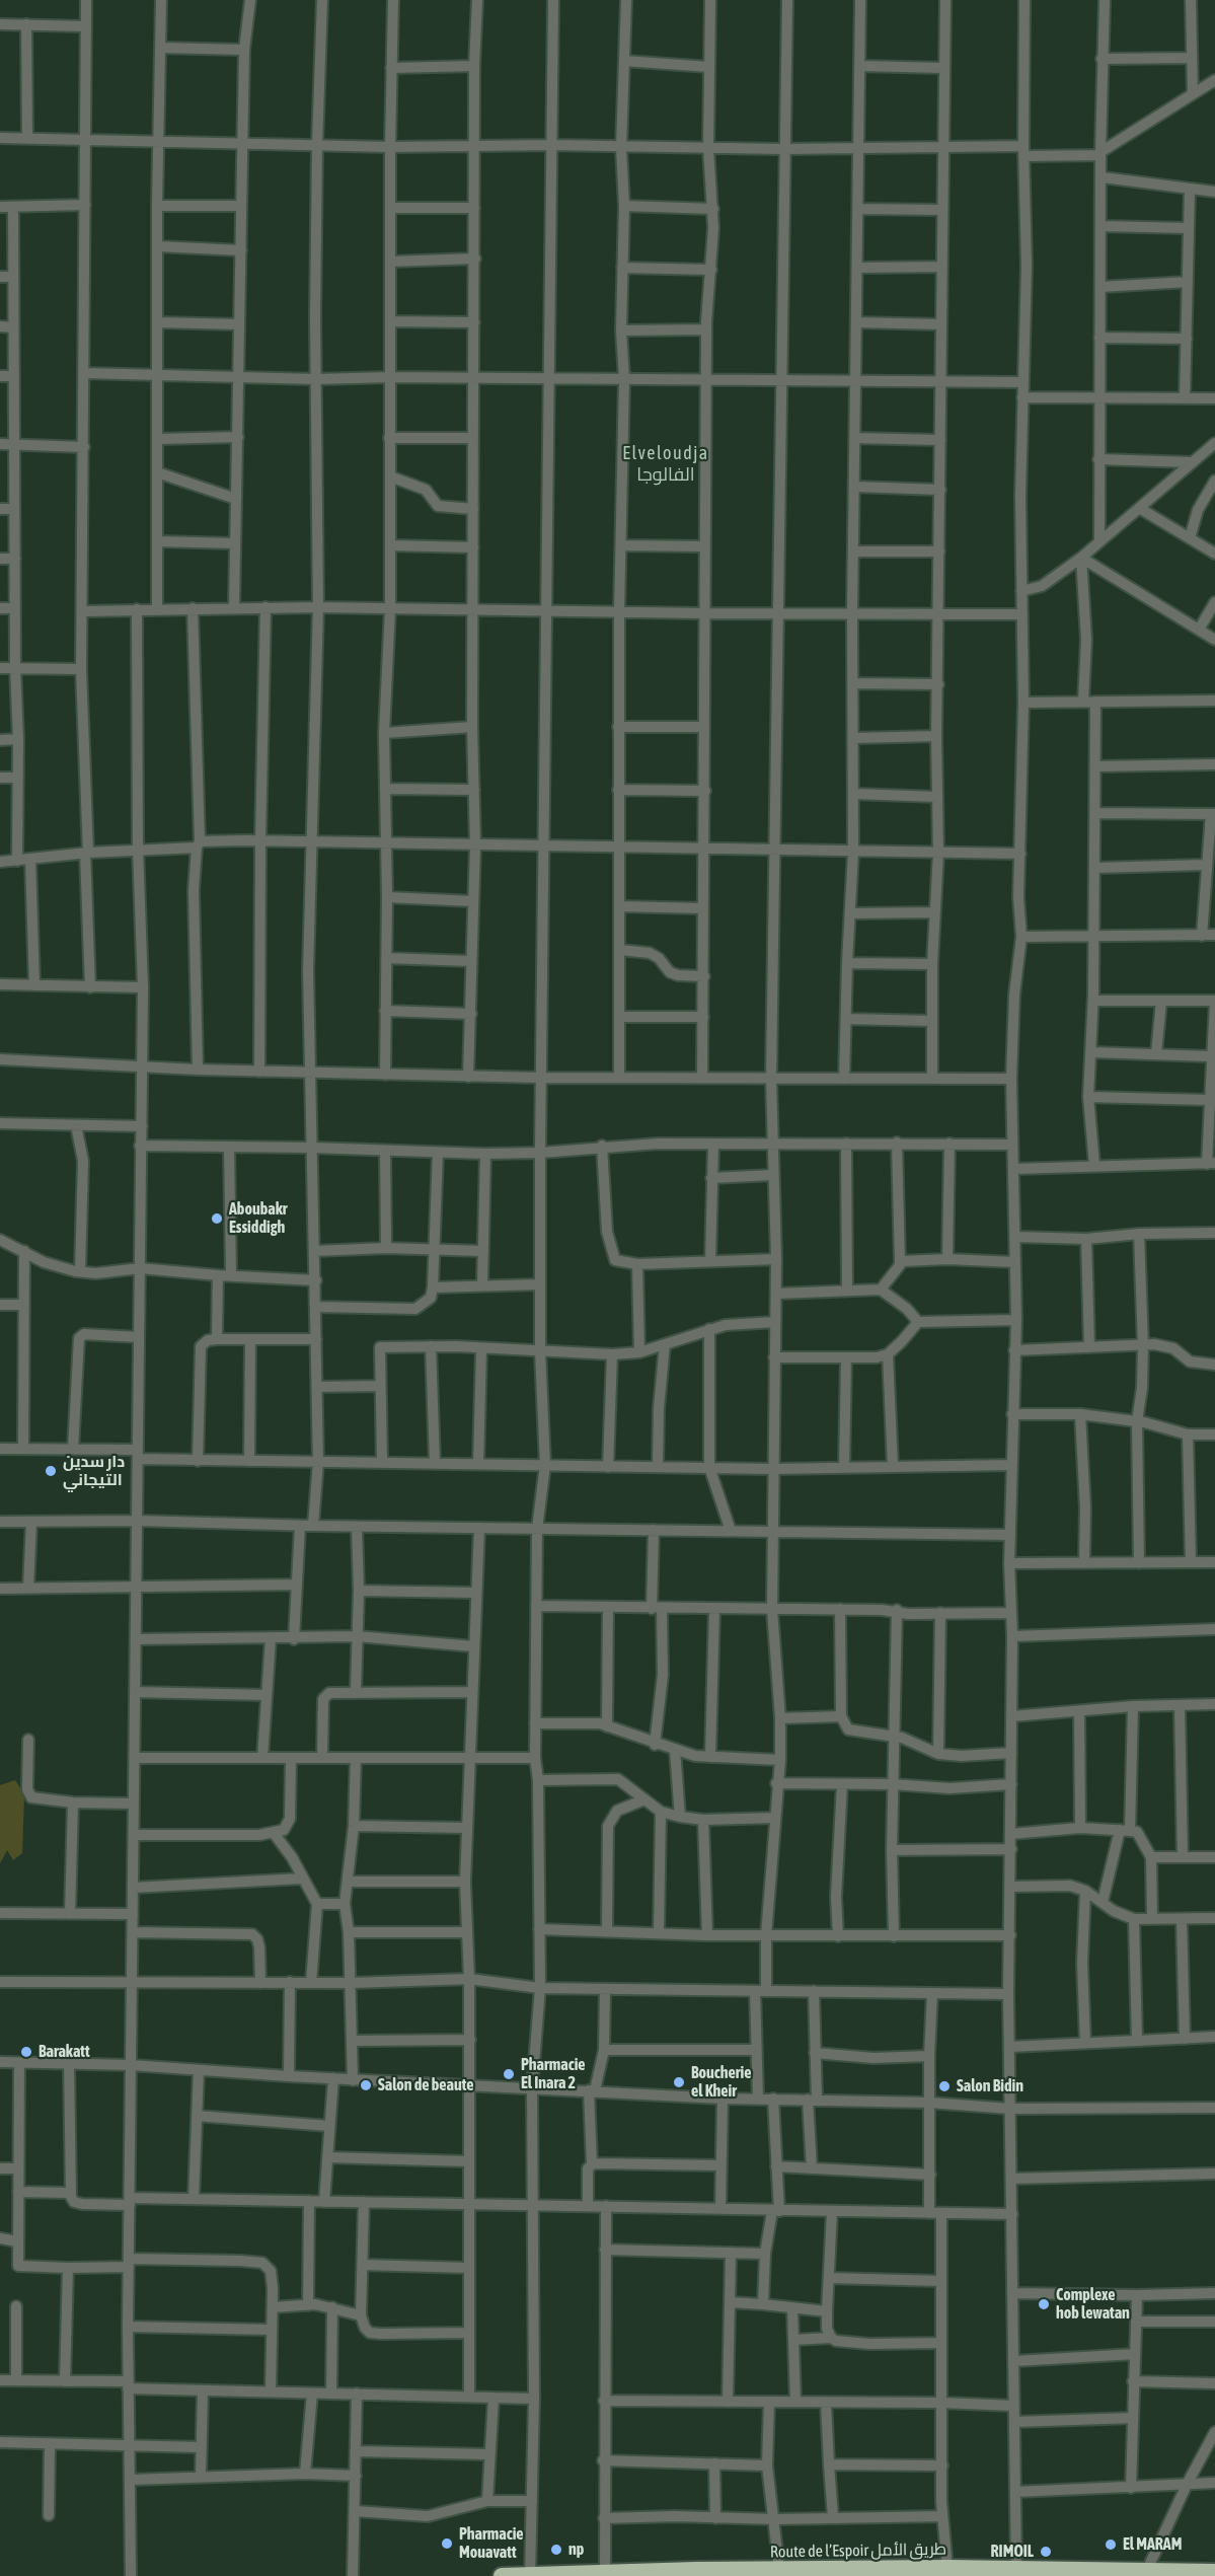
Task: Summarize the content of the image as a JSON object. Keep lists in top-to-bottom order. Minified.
{"streets":{"highway":["Route de l’Espoir طريق الأمل"]},"districts":["Elveloudja الفالوجا"],"places":["Aboubakr Essiddigh","دار سدين التيجاني","Barakatt","Pharmacie El Inara 2","Boucherie el Kheir","Salon de beaute","Salon Bidin","Complexe hob lewatan","Pharmacie Mouavatt","El MARAM","np","RIMOIL"]}
